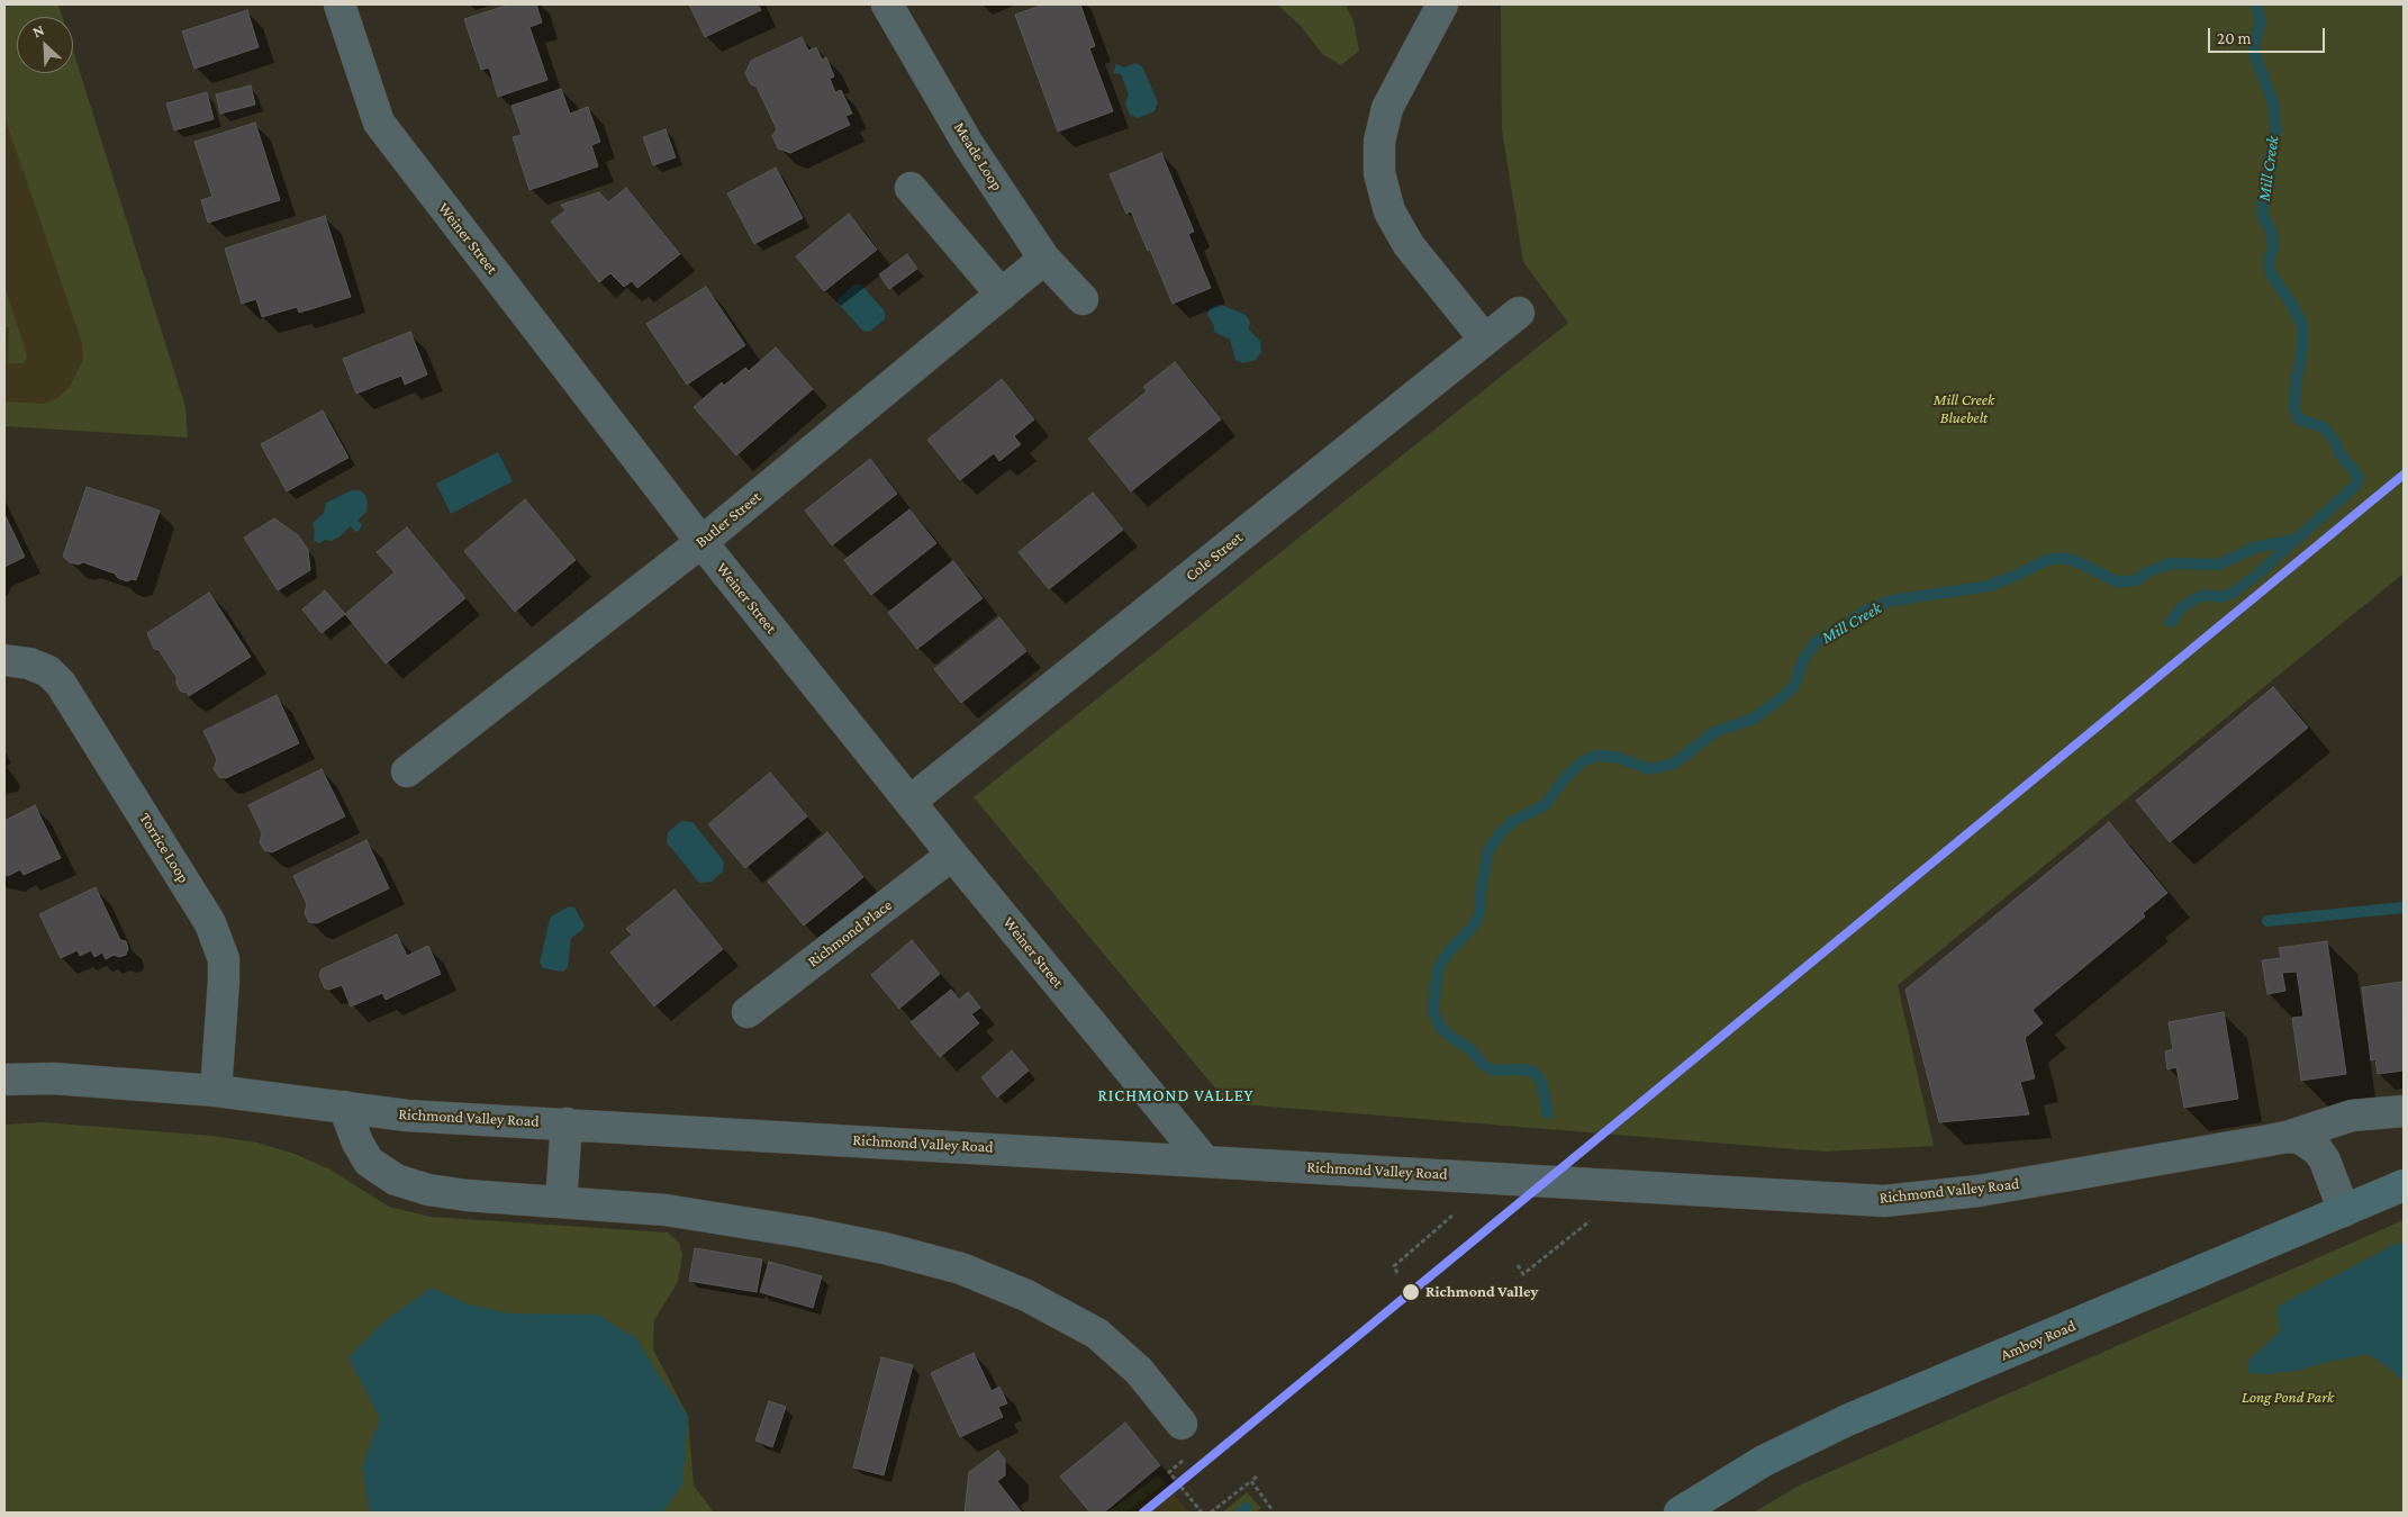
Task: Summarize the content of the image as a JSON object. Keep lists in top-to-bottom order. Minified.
{"streets":{"main road":["Amboy Road"],"street":["Meade Loop","Weiner Street","Butler Street","Cole Street","Torrice Loop","Richmond Place","Richmond Valley Road"]},"crossings":[["Meade Loop","Butler Street"],["Weiner Street","Butler Street"],["Weiner Street","Cole Street"],["Weiner Street","Richmond Place"],["Weiner Street","Richmond Valley Road"],["Torrice Loop","Richmond Valley Road"]],"districts":["RICHMOND VALLEY"],"water":["Mill Creek"],"parks":["Mill Creek Bluebelt","Long Pond Park"],"places":["Richmond Valley"],"scale_bar":"20 m","north":"top left"}
